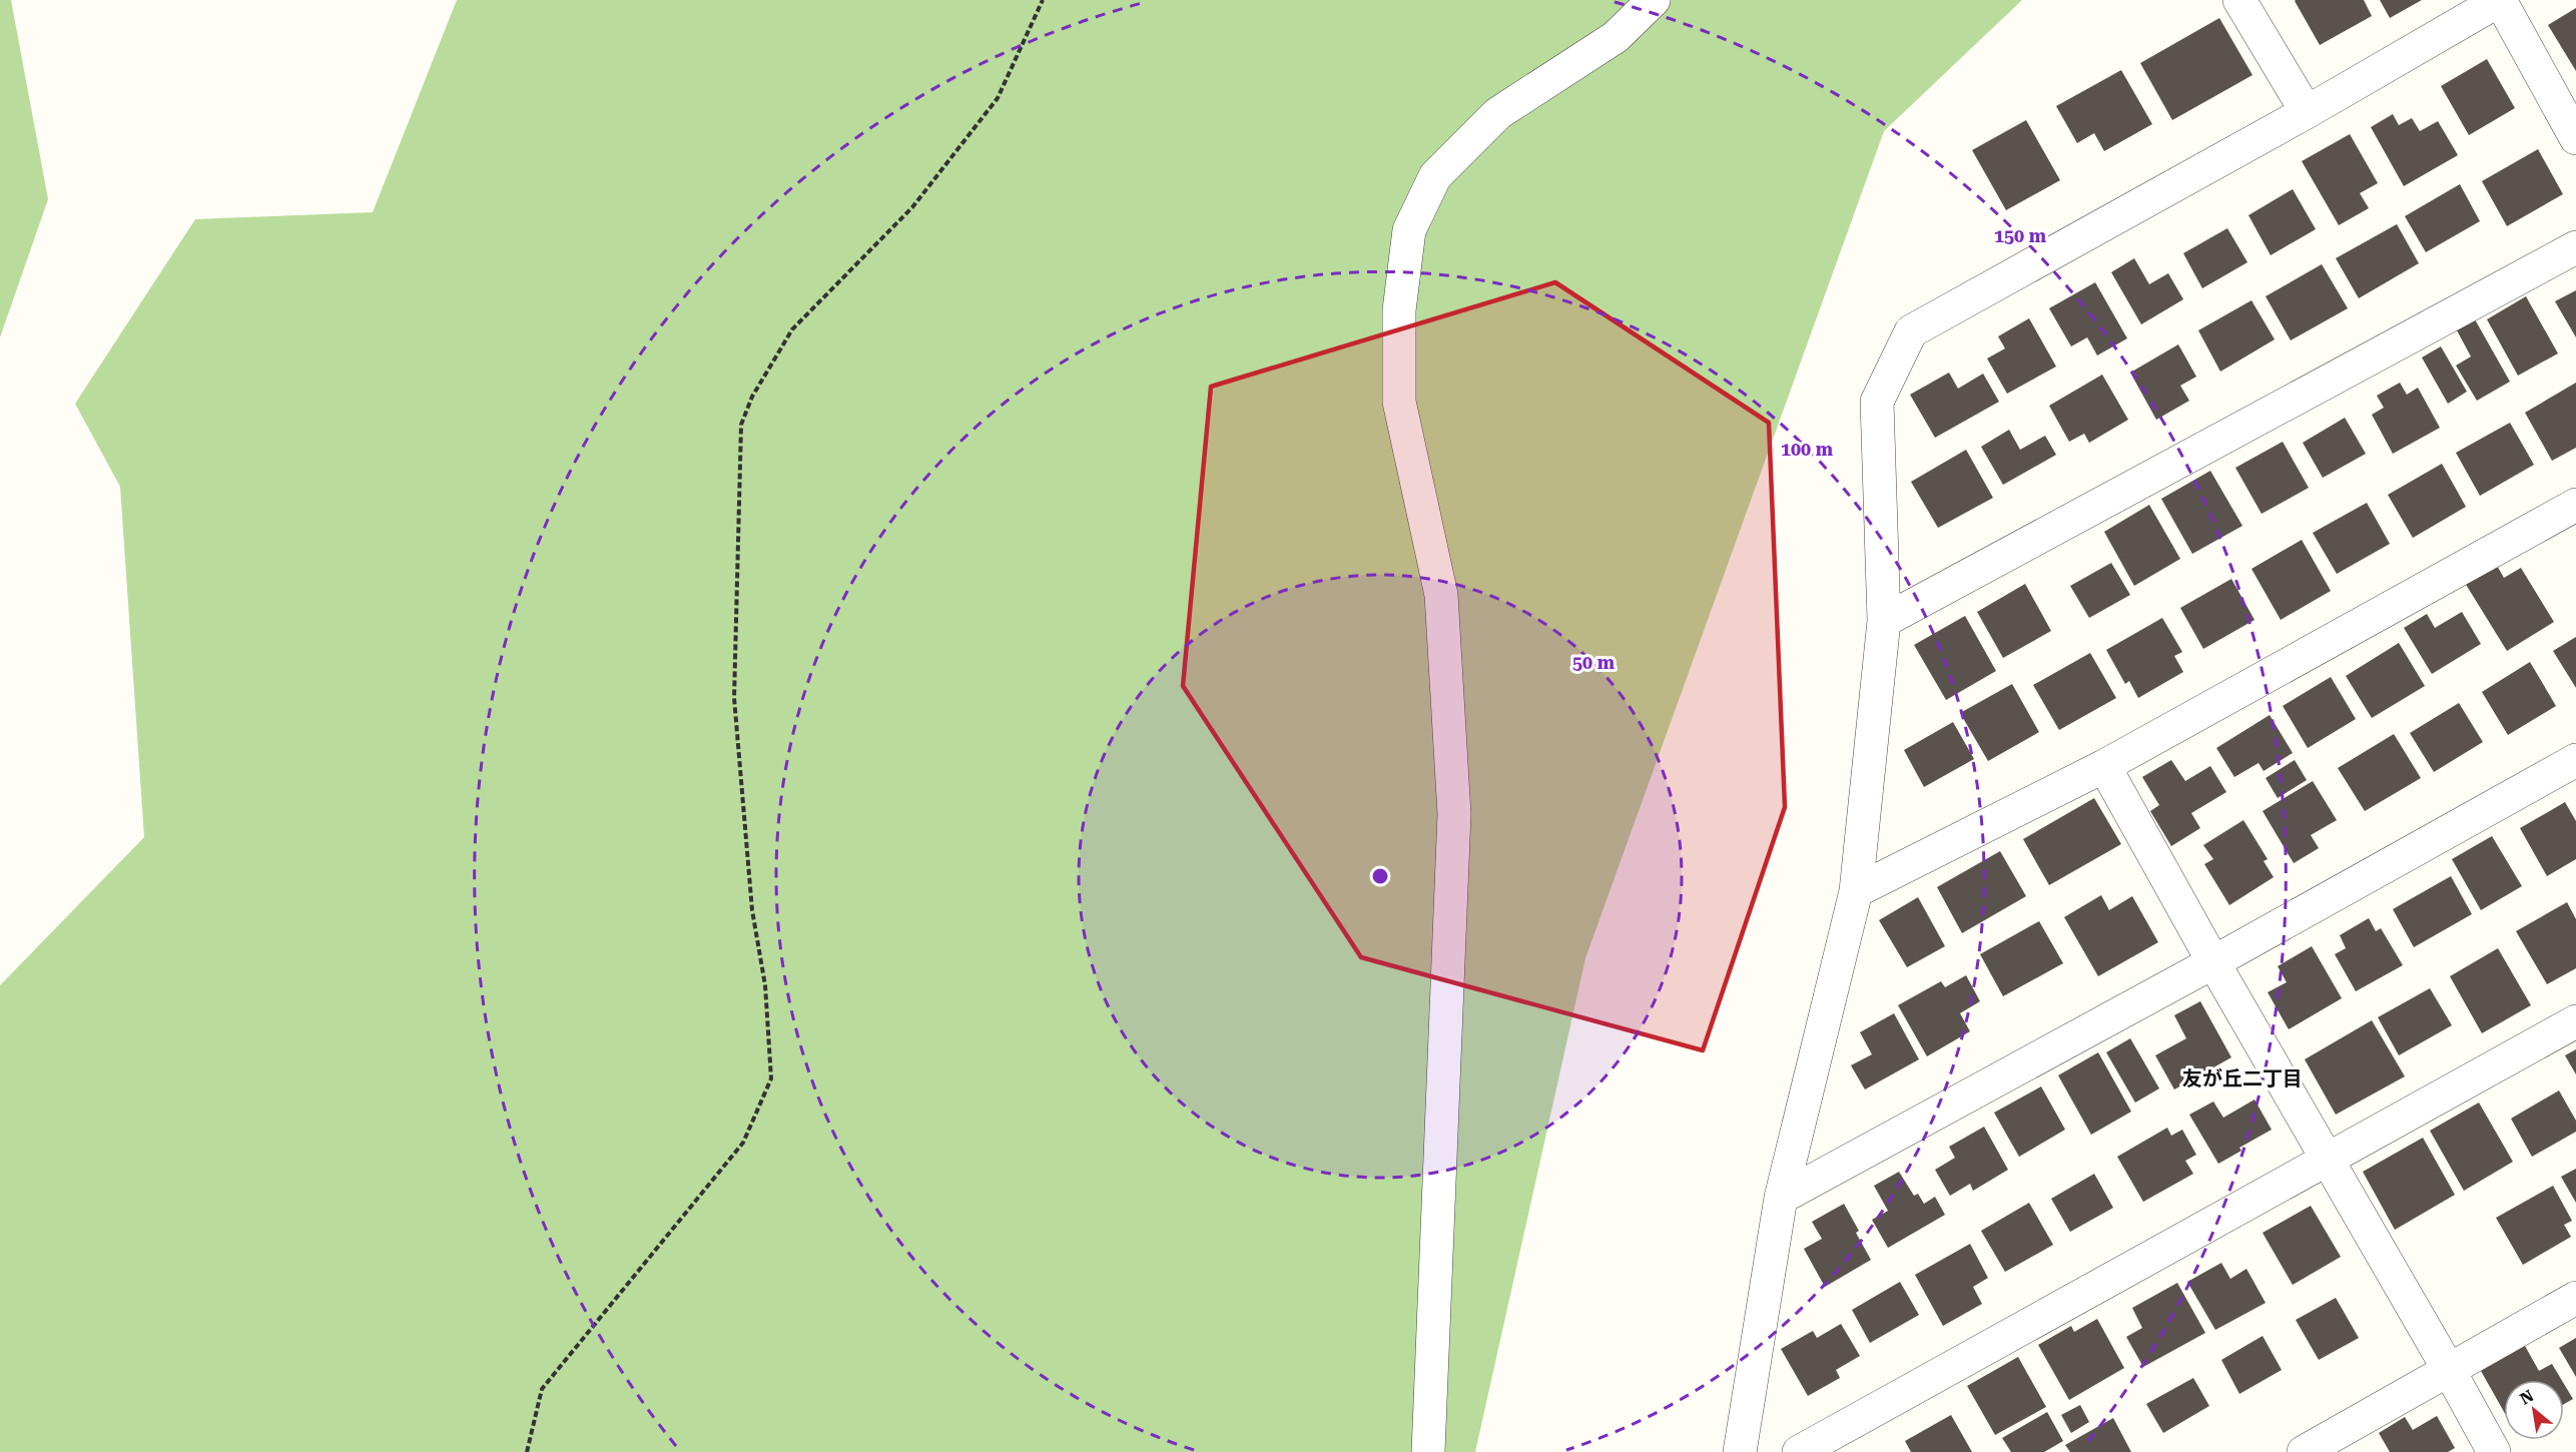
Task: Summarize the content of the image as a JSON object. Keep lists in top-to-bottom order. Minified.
{"districts":["友が丘二丁目"],"north":"top left","rings":["150 m","100 m","50 m"]}
